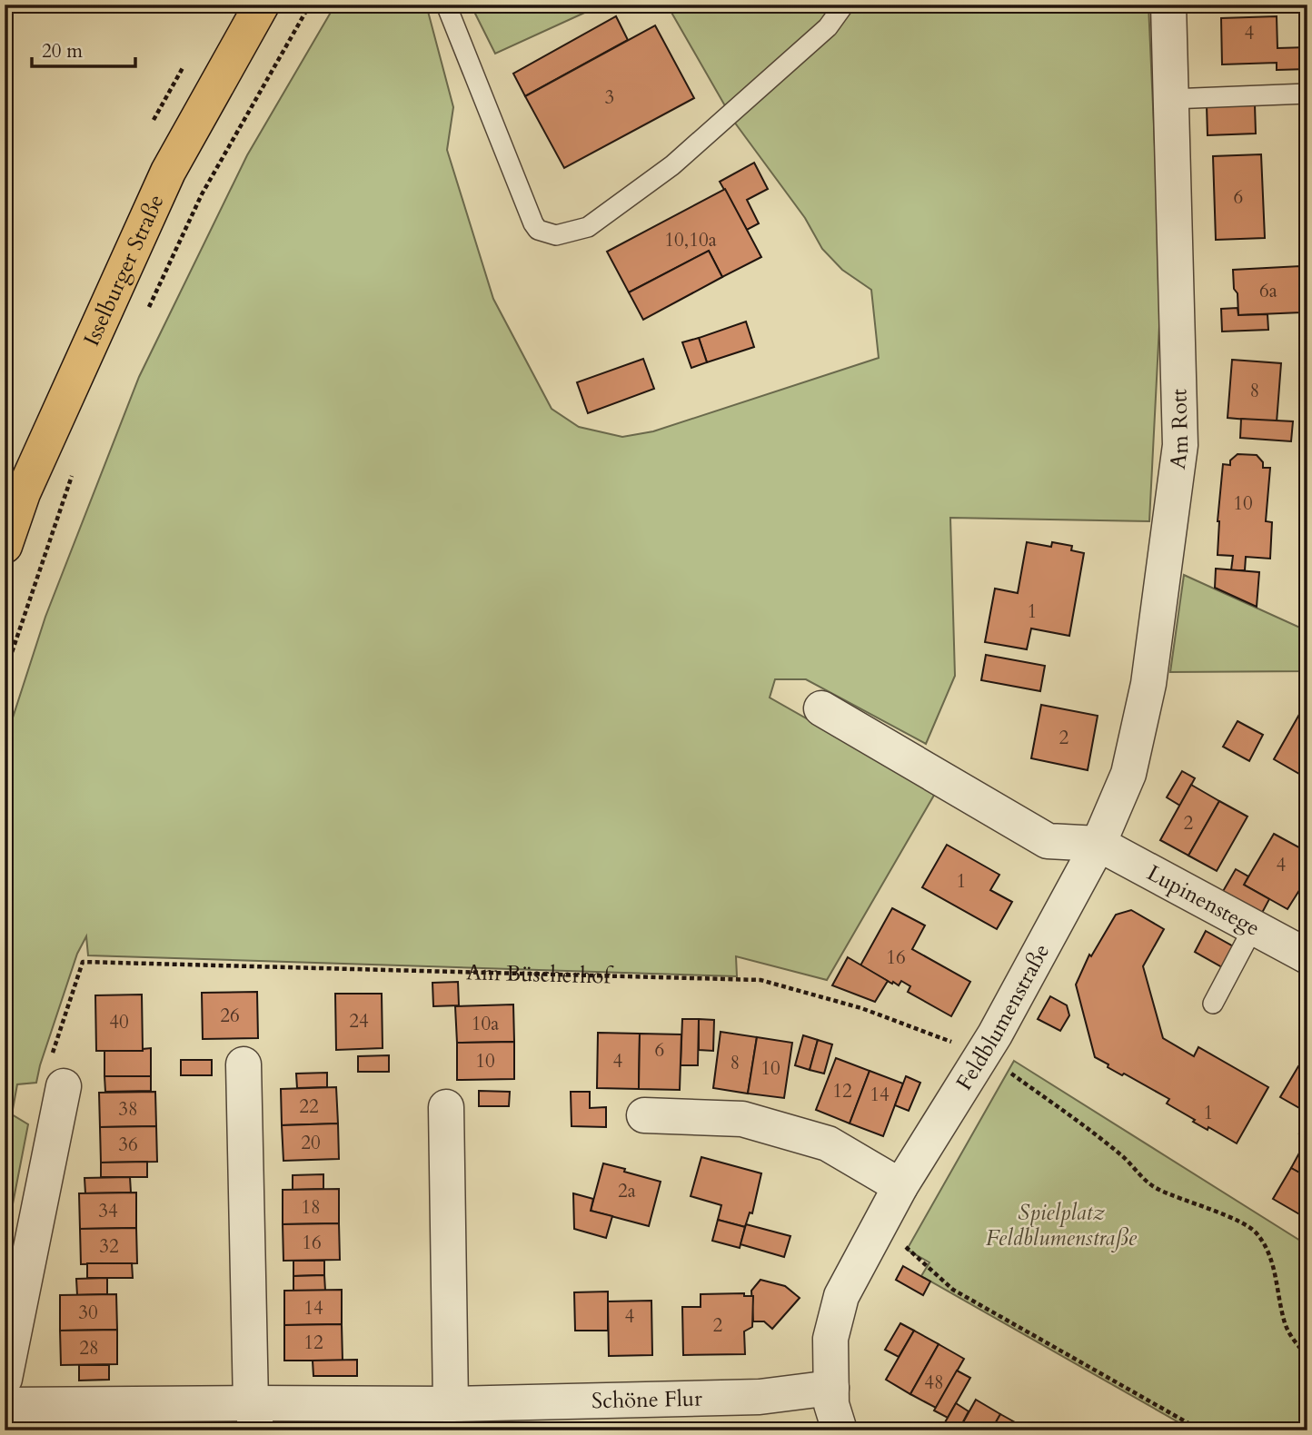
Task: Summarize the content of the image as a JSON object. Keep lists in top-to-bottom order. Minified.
{"streets":{"main road":["Isselburger Straße"],"street":["Am Rott","Lupinenstege","Feldblumenstraße","Schöne Flur"],"path":["Am Büscherhof"]},"crossings":[["Am Rott","Lupinenstege"],["Am Rott","Feldblumenstraße"],["Lupinenstege","Feldblumenstraße"],["Am Büscherhof","Feldblumenstraße"],["Feldblumenstraße","Schöne Flur"]],"parks":["Spielplatz Feldblumenstraße"],"house_numbers":["4","3","6","10,10a","6a","8","10","1","2","2","4","1","16","26","24","40","10a","6","10","4","8","10","12","14","22","38","1","20","36","2a","18","34","16","32","14","30","4","2","12","28","48"],"scale_bar":"20 m"}
